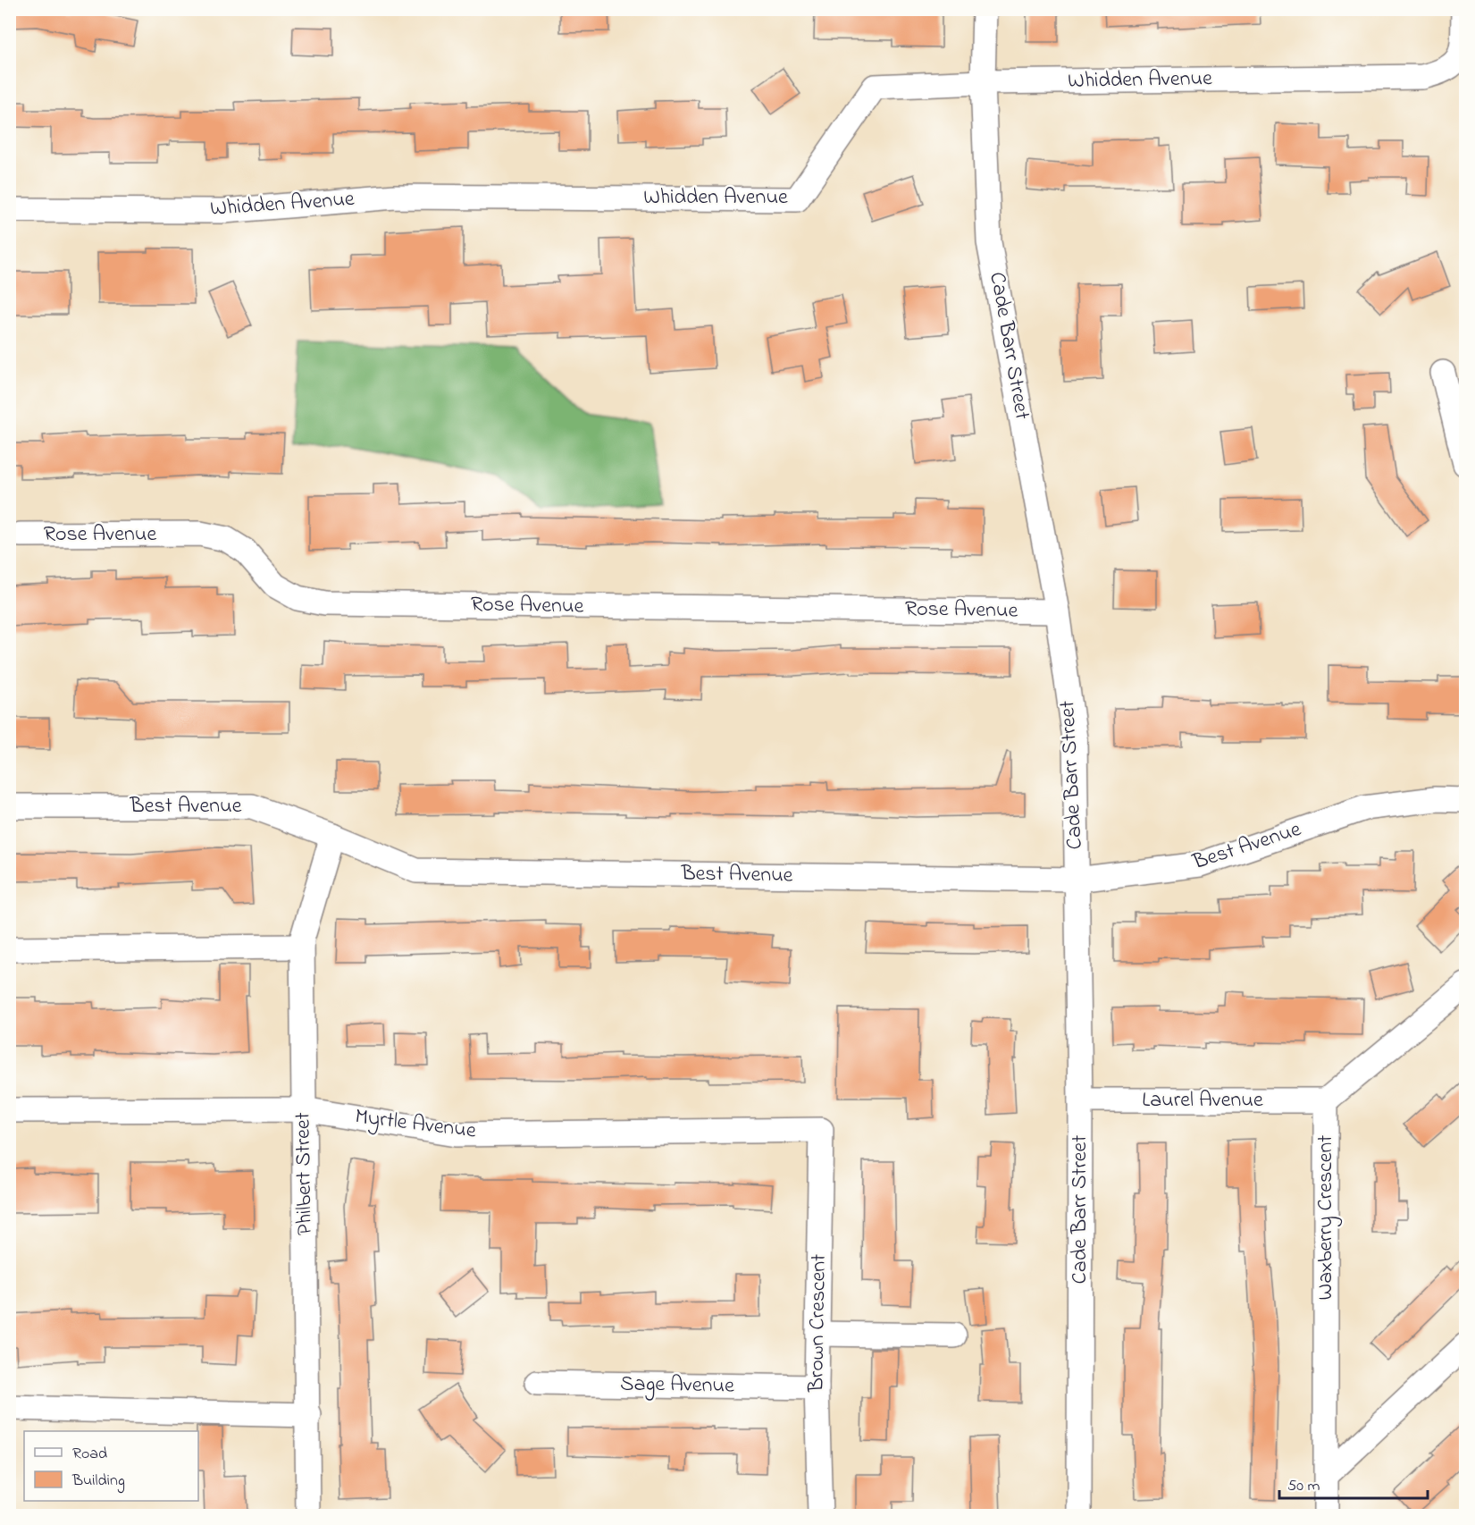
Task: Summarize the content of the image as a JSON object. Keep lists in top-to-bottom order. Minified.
{"streets":{"street":["Whidden Avenue","Cade Barr Street","Rose Avenue","Best Avenue","Laurel Avenue","Myrtle Avenue","Philbert Street","Waxberry Crescent","Brown Crescent","Sage Avenue"]},"crossings":[["Whidden Avenue","Cade Barr Street"],["Cade Barr Street","Rose Avenue"],["Cade Barr Street","Best Avenue"],["Cade Barr Street","Laurel Avenue"],["Best Avenue","Philbert Street"],["Laurel Avenue","Waxberry Crescent"],["Myrtle Avenue","Philbert Street"],["Myrtle Avenue","Brown Crescent"],["Brown Crescent","Sage Avenue"]],"legend":["Road","Building"],"scale_bar":"50 m"}
